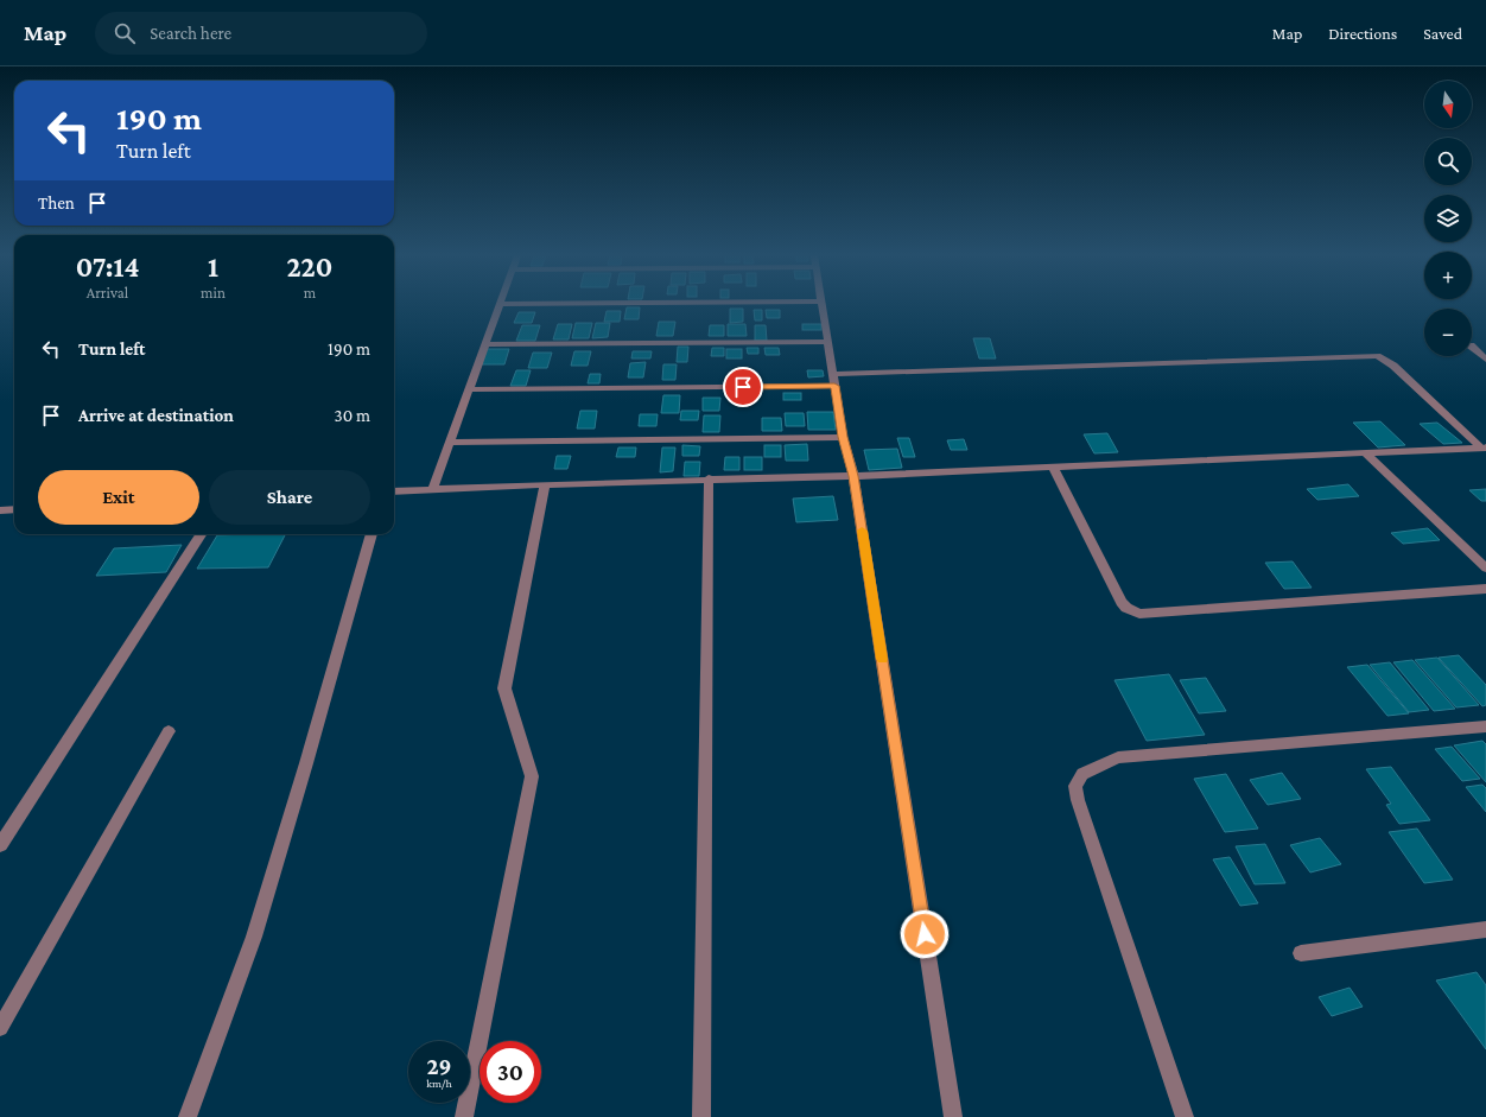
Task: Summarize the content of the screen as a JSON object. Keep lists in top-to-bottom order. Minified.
{"north":"bottom","page":{"header":"Map","search":"Search here","nav":["Map","Directions","Saved"],"map_buttons":["+","−"],"turn":["190 m","Turn left"],"then":"Then","eta":["07:14","Arrival","1","min","220","m"],"list":[{"name":"Turn left","value":"190 m"},{"name":"Arrive at destination","value":"30 m"}],"buttons":["Exit","Share"],"speed":"29 km/h","limit":"30"}}
